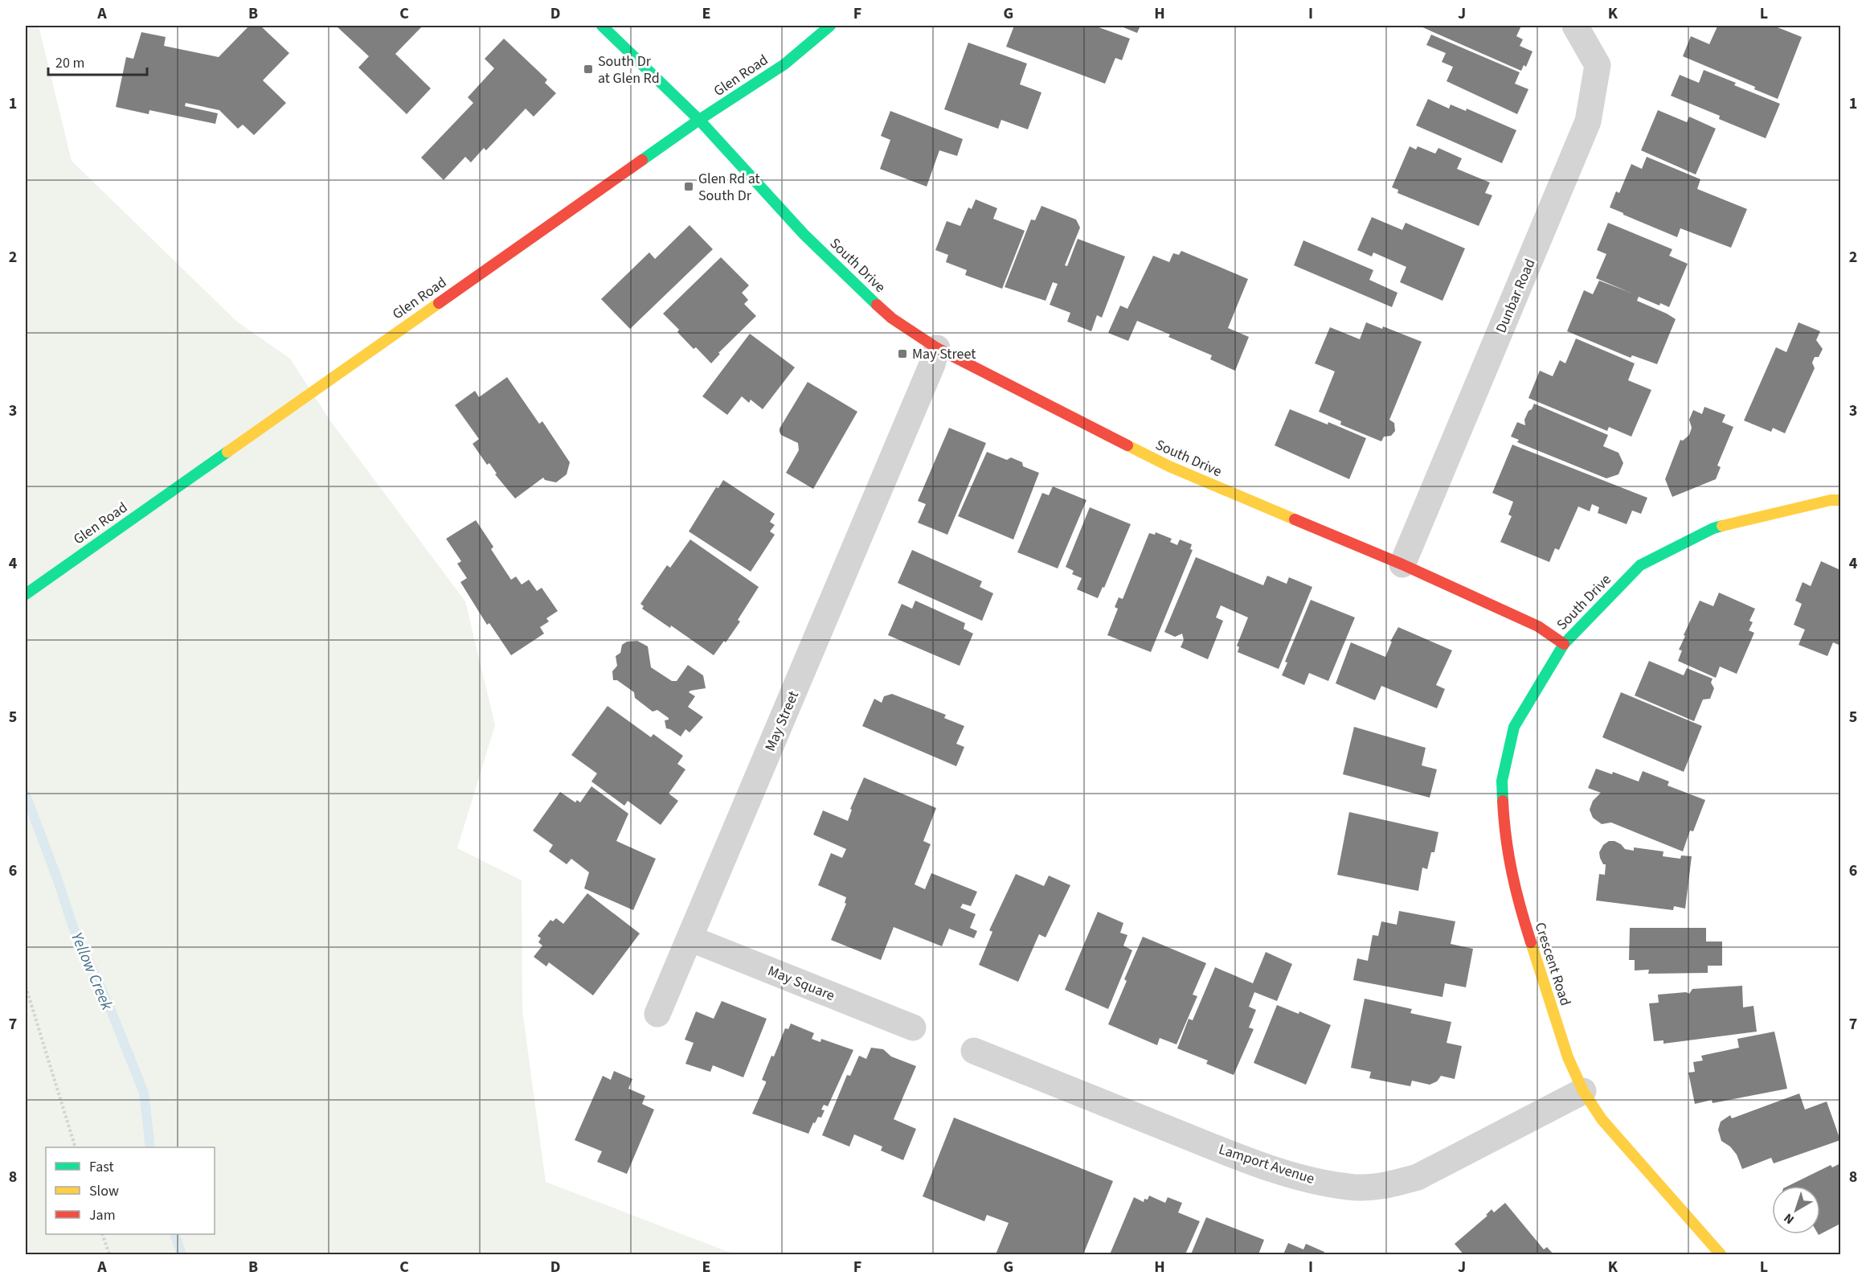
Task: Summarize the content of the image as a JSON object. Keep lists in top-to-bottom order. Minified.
{"streets":{"street":["Glen Road","South Drive","Dunbar Road","May Street","Crescent Road","May Square","Lamport Avenue"]},"crossings":[["Glen Road","South Drive"],["South Drive","Dunbar Road"],["South Drive","May Street"],["South Drive","Crescent Road"],["May Street","May Square"],["Crescent Road","Lamport Avenue"]],"water":["Yellow Creek"],"places":{"transit":["South Dr at Glen Rd","Glen Rd at South Dr","May Street"]},"legend":["Fast","Slow","Jam"],"scale_bar":"20 m","north":"bottom left","grid":{"columns":["A","B","C","D","E","F","G","H","I","J","K","L"],"rows":["1","2","3","4","5","6","7","8"]}}
